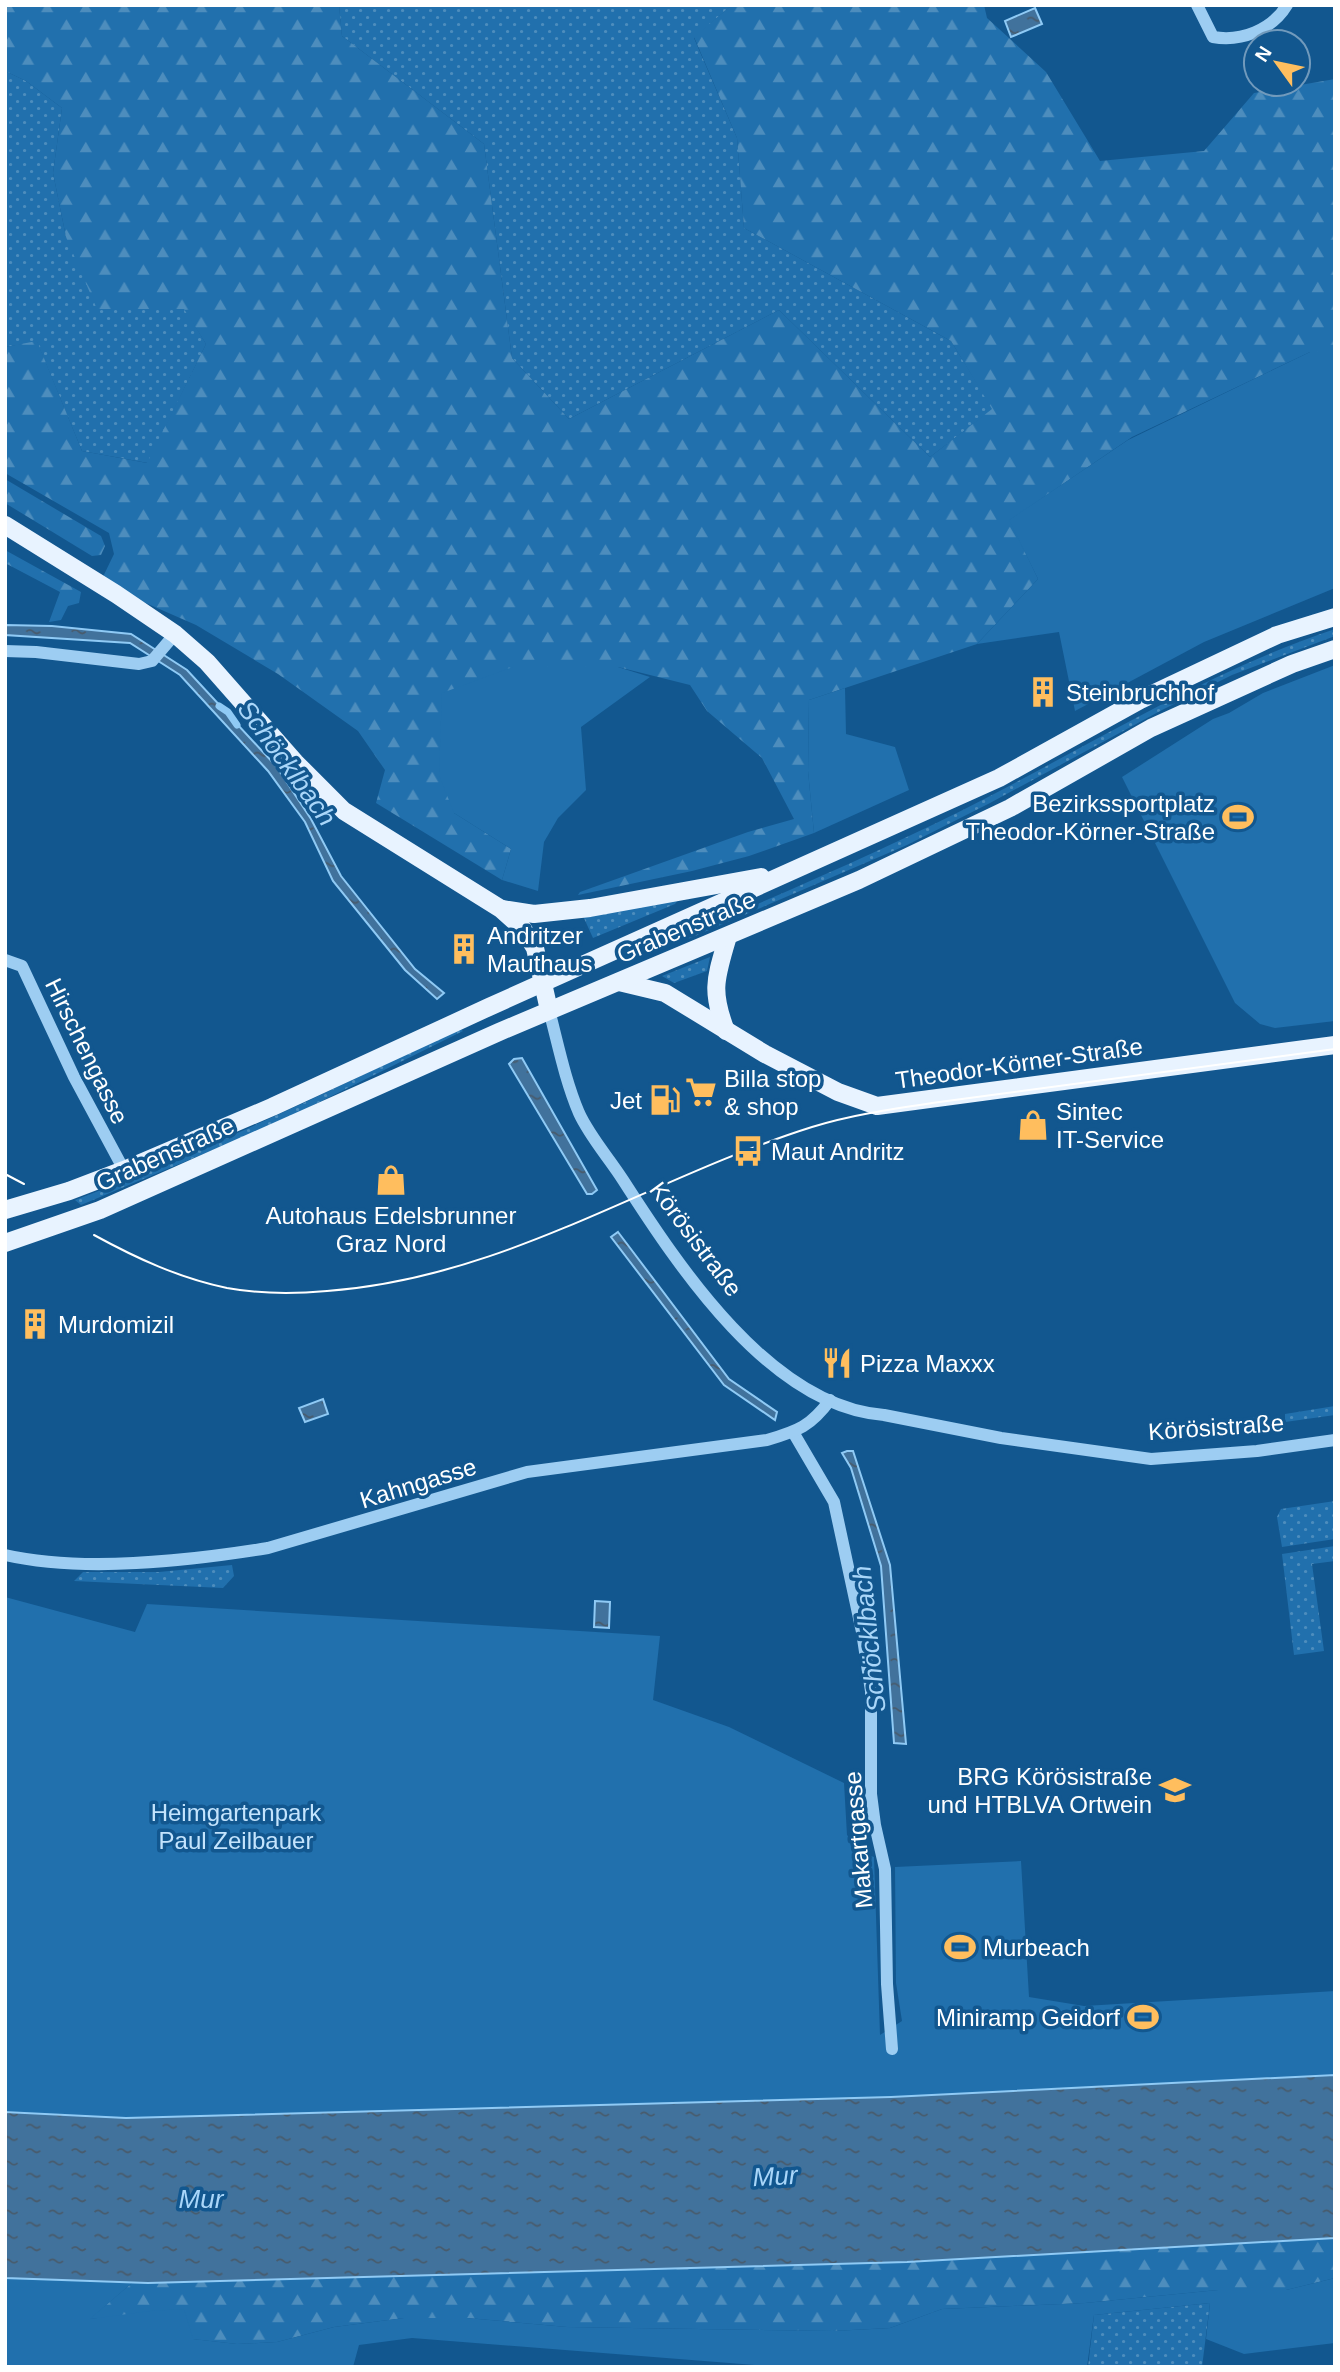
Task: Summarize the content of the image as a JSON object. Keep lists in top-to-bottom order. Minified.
{"streets":{"main road":["Grabenstraße","Theodor-Körner-Straße","Körösistraße"],"street":["Hirschengasse","Kahngasse","Makartgasse"]},"crossings":[["Grabenstraße","Hirschengasse"],["Grabenstraße","Theodor-Körner-Straße"],["Grabenstraße","Körösistraße"],["Körösistraße","Kahngasse"],["Kahngasse","Makartgasse"]],"water":["Schöcklbach","Mur"],"parks":["Heimgartenpark Paul Zeilbauer"],"places":{"building":["Steinbruchhof","Andritzer Mauthaus","Murdomizil"],"sports":["Bezirkssportplatz Theodor-Körner-Straße","Murbeach","Miniramp Geidorf"],"supermarket":["Billa stop & shop"],"fuel station":["Jet"],"shop":["Sintec IT-Service","Autohaus Edelsbrunner Graz Nord"],"bus stop":["Maut Andritz"],"restaurant":["Pizza Maxxx"],"school or university":["BRG Körösistraße und HTBLVA Ortwein"]},"north":"top left"}
